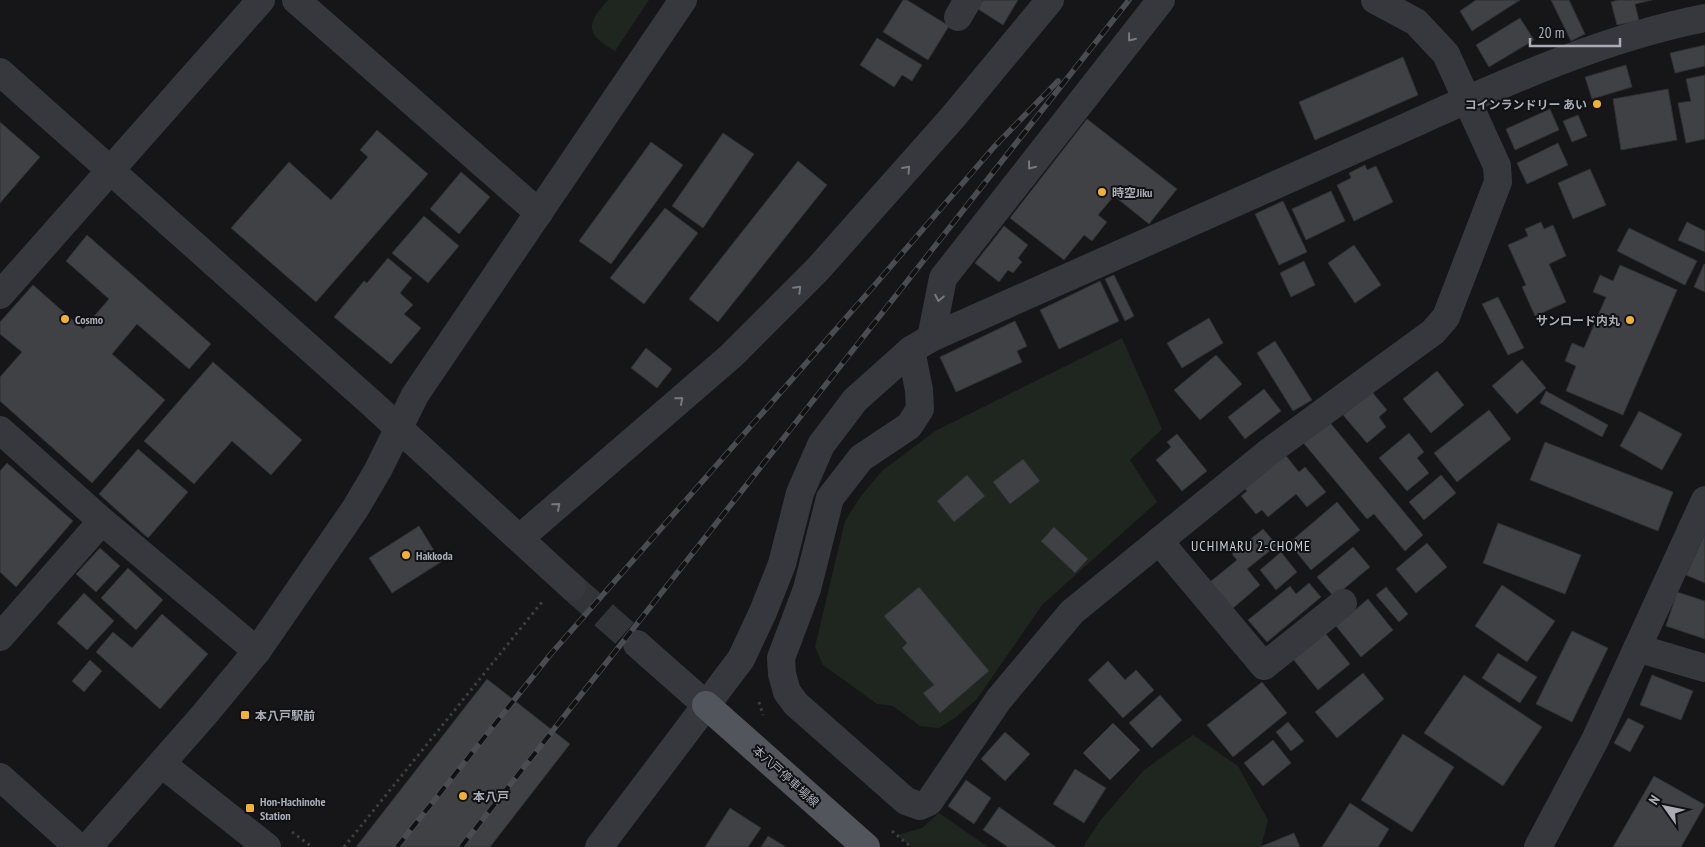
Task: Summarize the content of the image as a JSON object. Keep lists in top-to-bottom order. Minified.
{"streets":{"main road":["本八戸停車場線"]},"districts":["UCHIMARU 2-CHOME"],"places":{"other":["コインランドリー あい","時空Jiku","Cosmo","サンロード内丸","Hakkoda","本八戸"],"transit":["本八戸駅前","Hon-Hachinohe Station"]},"scale_bar":"20 m","north":"top left"}
